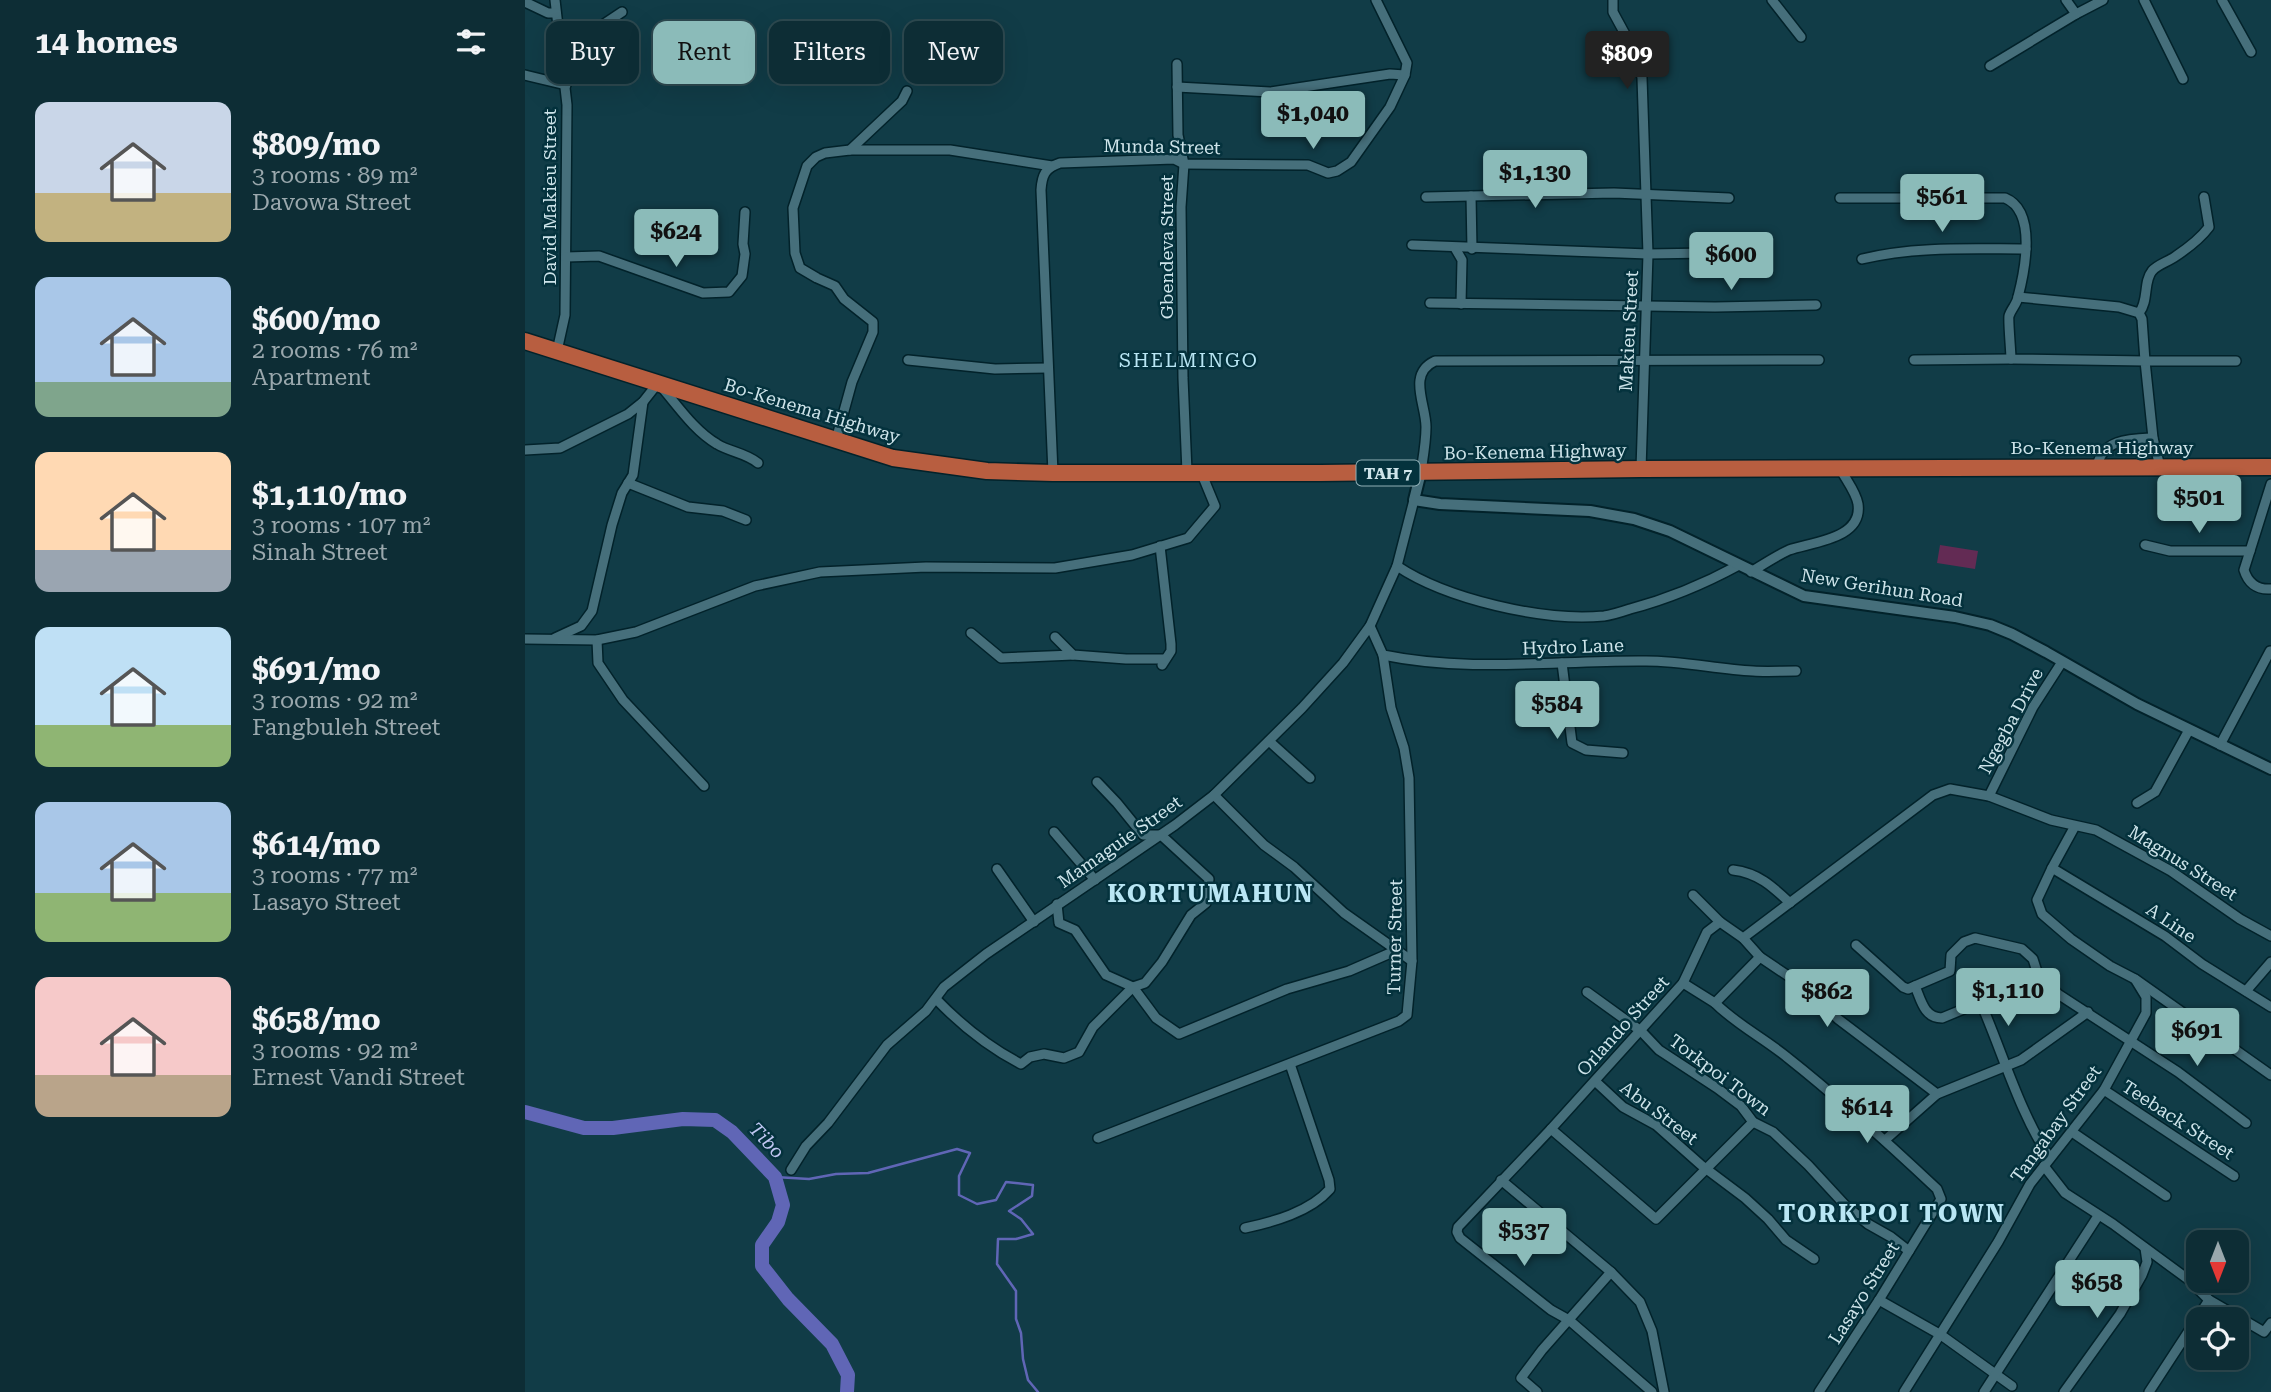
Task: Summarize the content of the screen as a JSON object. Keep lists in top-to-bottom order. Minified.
{"streets":{"highway":["Bo-Kenema Highway","TAH 7"],"street":["Munda Street","David Makieu Street","Gbendeva Street","Makieu Street","New Gerihun Road","Hydro Lane","Ngegba Drive","Mamaguie Street","Magnus Street","A Line","Turner Street","Orlando Street","Torkpoi Town","Abu Street","Teeback Street","Tangabay Street","Lasayo Street"]},"crossings":[["Munda Street","Gbendeva Street"],["Munda Street","Bo-Kenema Highway"],["David Makieu Street","Bo-Kenema Highway"],["Gbendeva Street","Bo-Kenema Highway"],["Makieu Street","Bo-Kenema Highway"],["New Gerihun Road","Ngegba Drive"],["New Gerihun Road","Mamaguie Street"],["Hydro Lane","Turner Street"],["Ngegba Drive","Magnus Street"],["Orlando Street","Torkpoi Town"],["Orlando Street","Abu Street"],["Orlando Street","Lasayo Street"],["Torkpoi Town","Abu Street"],["Torkpoi Town","Lasayo Street"],["Teeback Street","Tangabay Street"]],"districts":["SHELMINGO","KORTUMAHUN","TORKPOI TOWN"],"water":["Tibo"],"north":"bottom","page":{"heading":"14 homes","chip":["Buy","Rent","Filters","New"],"price":["$809","$1,040","$1,130","$561","$624","$600","$501","$584","$1,110","$862","$691","$614","$537","$658"],"list":[{"name":"$809/mo","note":"3 rooms · 89 m² · Davowa Street"},{"name":"$600/mo","note":"2 rooms · 76 m² · Apartment"},{"name":"$1,110/mo","note":"3 rooms · 107 m² · Sinah Street"},{"name":"$691/mo","note":"3 rooms · 92 m² · Fangbuleh Street"},{"name":"$614/mo","note":"3 rooms · 77 m² · Lasayo Street"},{"name":"$658/mo","note":"3 rooms · 92 m² · Ernest Vandi Street"}]}}
